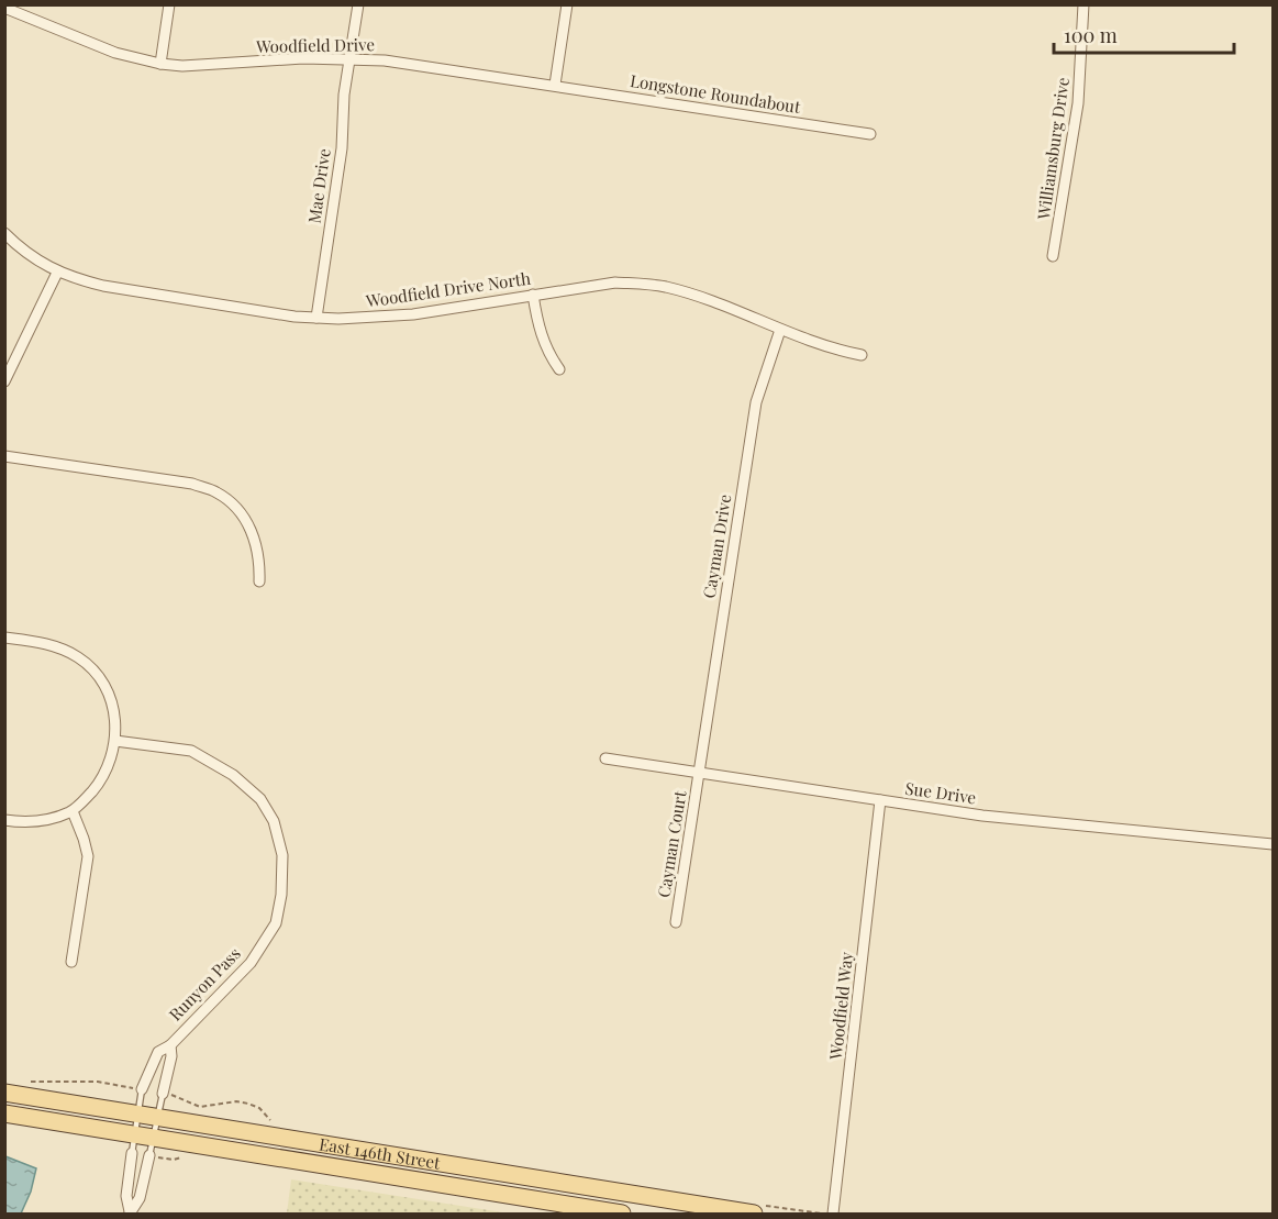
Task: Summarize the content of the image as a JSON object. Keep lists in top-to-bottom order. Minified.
{"streets":{"main road":["East 146th Street"],"street":["Woodfield Drive","Longstone Roundabout","Williamsburg Drive","Mae Drive","Woodfield Drive North","Cayman Drive","Sue Drive","Cayman Court","Runyon Pass","Woodfield Way"]},"crossings":[["Woodfield Drive","Longstone Roundabout"],["Woodfield Drive","Mae Drive"],["Mae Drive","Woodfield Drive North"],["Woodfield Drive North","Cayman Drive"],["Cayman Drive","Sue Drive"],["Cayman Drive","Cayman Court"],["Sue Drive","Cayman Court"],["Sue Drive","Woodfield Way"]],"scale_bar":"100 m"}
